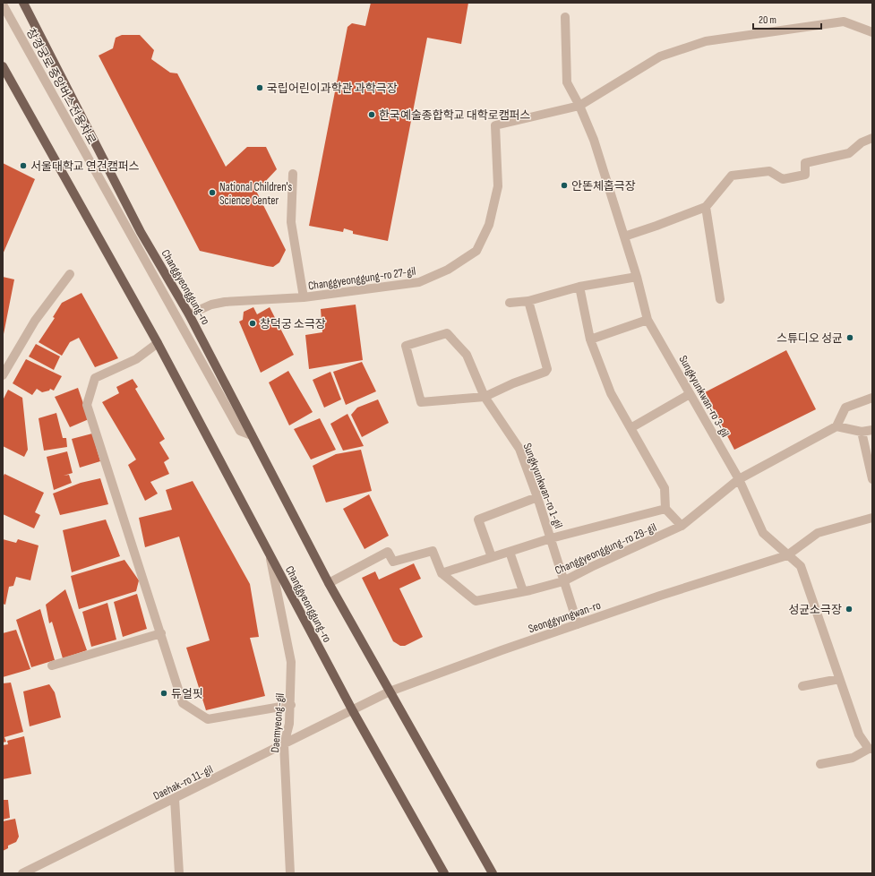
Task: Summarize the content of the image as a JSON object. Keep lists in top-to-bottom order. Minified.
{"streets":{"main road":["Changgyeonggung-ro"],"street":["창경궁로 중앙버스전용차로","Changgyeonggung-ro 27-gil","Sungkyunkwan-ro 3-gil","Sungkyunkwan-ro 1-gil","Changgyeonggung-ro 29-gil","Seonggyungwan-ro","Daemyeong-gil","Daehak-ro 11-gil"]},"crossings":[["창경궁로 중앙버스전용차로","Changgyeonggung-ro"],["Changgyeonggung-ro 27-gil","Changgyeonggung-ro"],["Changgyeonggung-ro 27-gil","Sungkyunkwan-ro 3-gil"],["Changgyeonggung-ro","Seonggyungwan-ro"],["Changgyeonggung-ro","Daemyeong-gil"],["Changgyeonggung-ro","Daehak-ro 11-gil"],["Sungkyunkwan-ro 3-gil","Changgyeonggung-ro 29-gil"],["Sungkyunkwan-ro 3-gil","Seonggyungwan-ro"],["Sungkyunkwan-ro 1-gil","Changgyeonggung-ro 29-gil"],["Sungkyunkwan-ro 1-gil","Seonggyungwan-ro"],["Seonggyungwan-ro","Daehak-ro 11-gil"],["Daemyeong-gil","Daehak-ro 11-gil"]],"places":["국립어린이과학관 과학극장","한국예술종합학교 대학로캠퍼스","서울대학교 연건캠퍼스","안똔체홉극장","National Children's Science Center","창덕궁 소극장","스튜디오 성균","성균소극장","듀얼핏"],"scale_bar":"20 m"}
